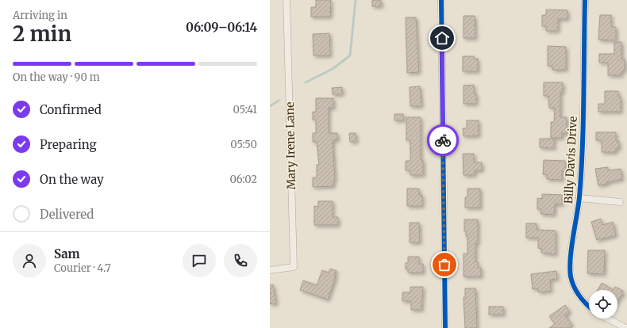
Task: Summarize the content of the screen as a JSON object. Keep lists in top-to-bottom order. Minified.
{"streets":{"street":["Mary Irene Lane","Billy Davis Drive"]},"page":{"heading":["2 min","Arriving in","06:09–06:14"],"panel":["Sam","Courier · 4.7"],"bar":"On the way · 90 m","list":[["Confirmed","05:41"],["Preparing","05:50"],["On the way","06:02"],"Delivered"]}}
